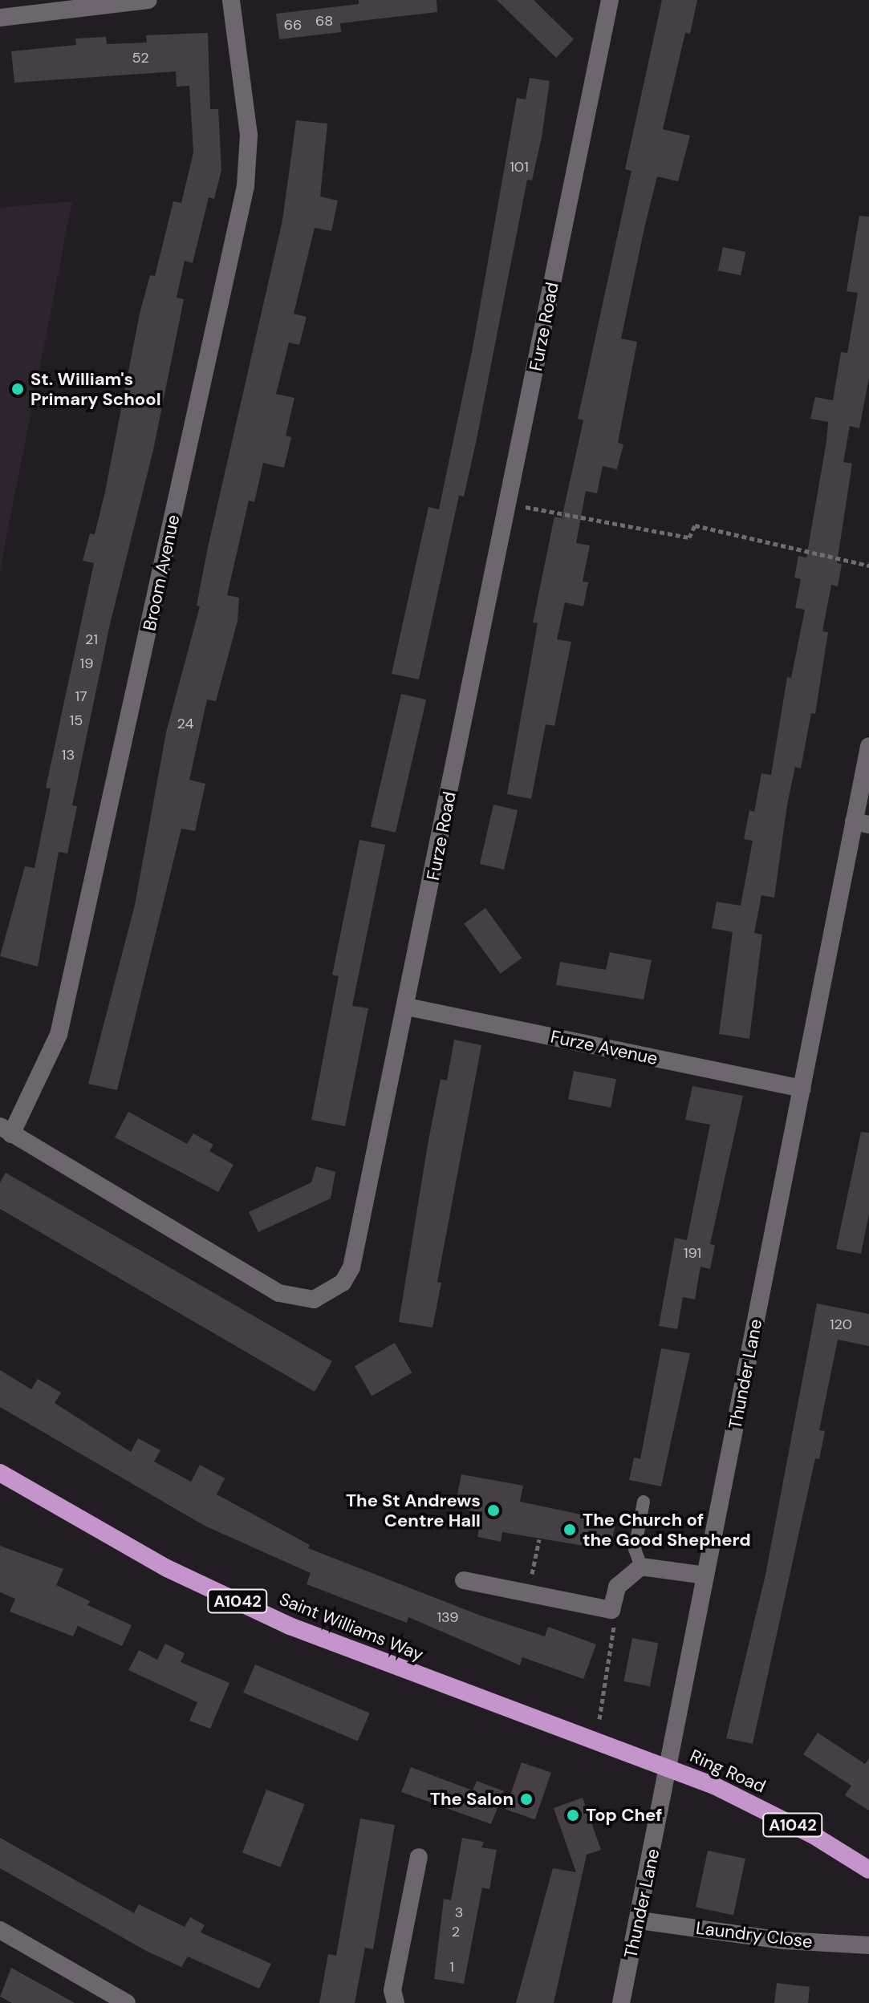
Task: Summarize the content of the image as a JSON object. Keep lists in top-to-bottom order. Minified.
{"streets":{"highway":["A1042","Saint Williams Way","Ring Road"],"street":["Furze Road","Broom Avenue","Furze Avenue","Thunder Lane","Laundry Close"]},"crossings":[["Furze Road","Broom Avenue"],["Furze Road","Furze Avenue"],["Furze Avenue","Thunder Lane"],["Thunder Lane","Saint Williams Way"],["Thunder Lane","Ring Road"],["Thunder Lane","Laundry Close"],["Saint Williams Way","Ring Road"]],"places":["St. William's Primary School","The St Andrews Centre Hall","The Church of the Good Shepherd","The Salon","Top Chef"],"house_numbers":["68","66","52","101","21","19","17","15","24","13","191","120","139","3","2","1"]}
